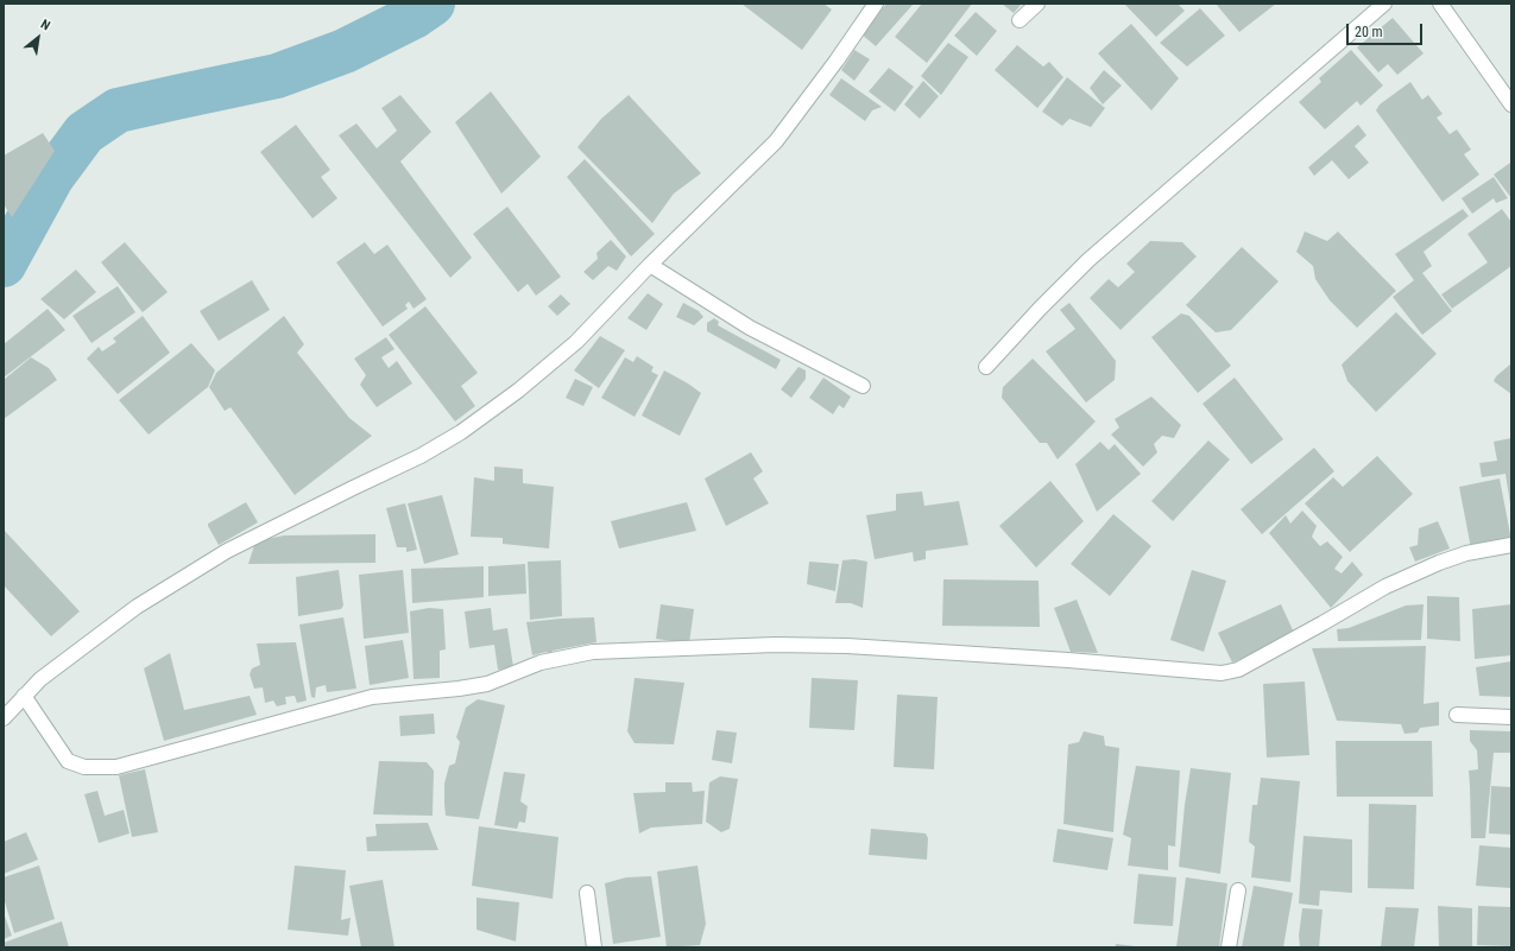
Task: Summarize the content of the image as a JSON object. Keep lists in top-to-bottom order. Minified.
{"scale_bar":"20 m","north":"top right"}
